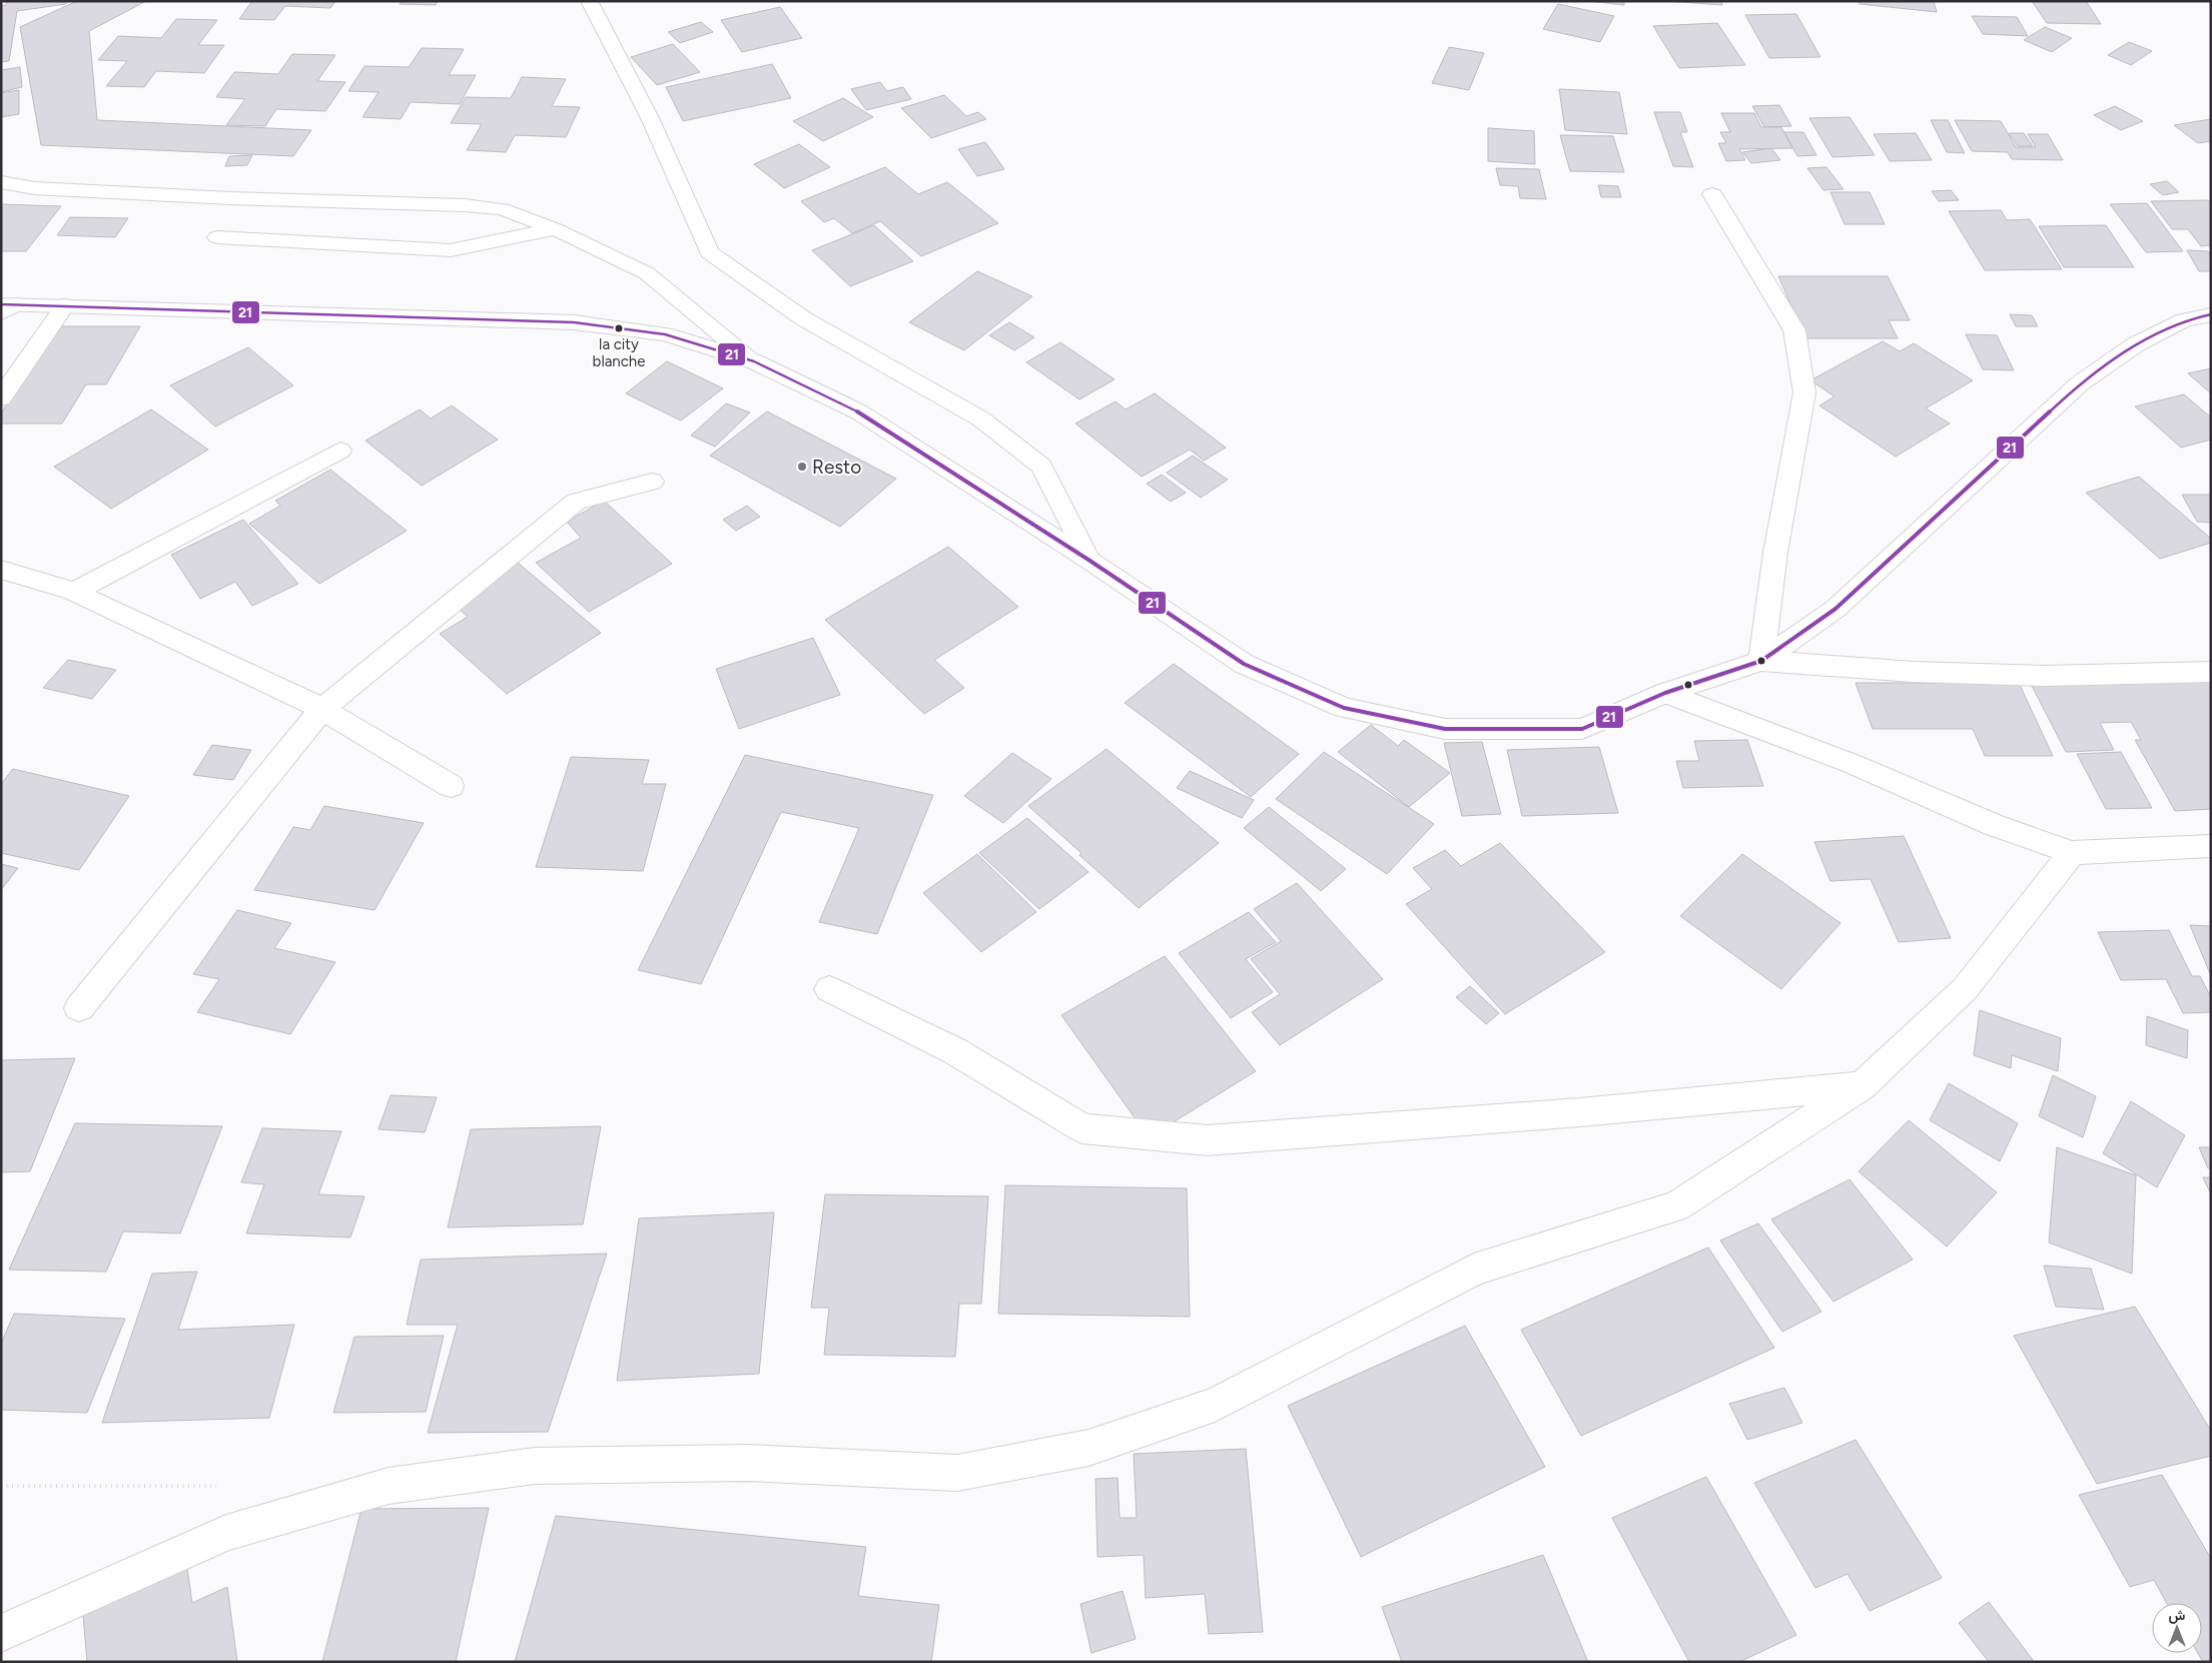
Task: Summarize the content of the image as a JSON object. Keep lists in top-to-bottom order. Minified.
{"places":["la city blanche","Resto"],"lines":["transit line 21"],"north":"top"}
